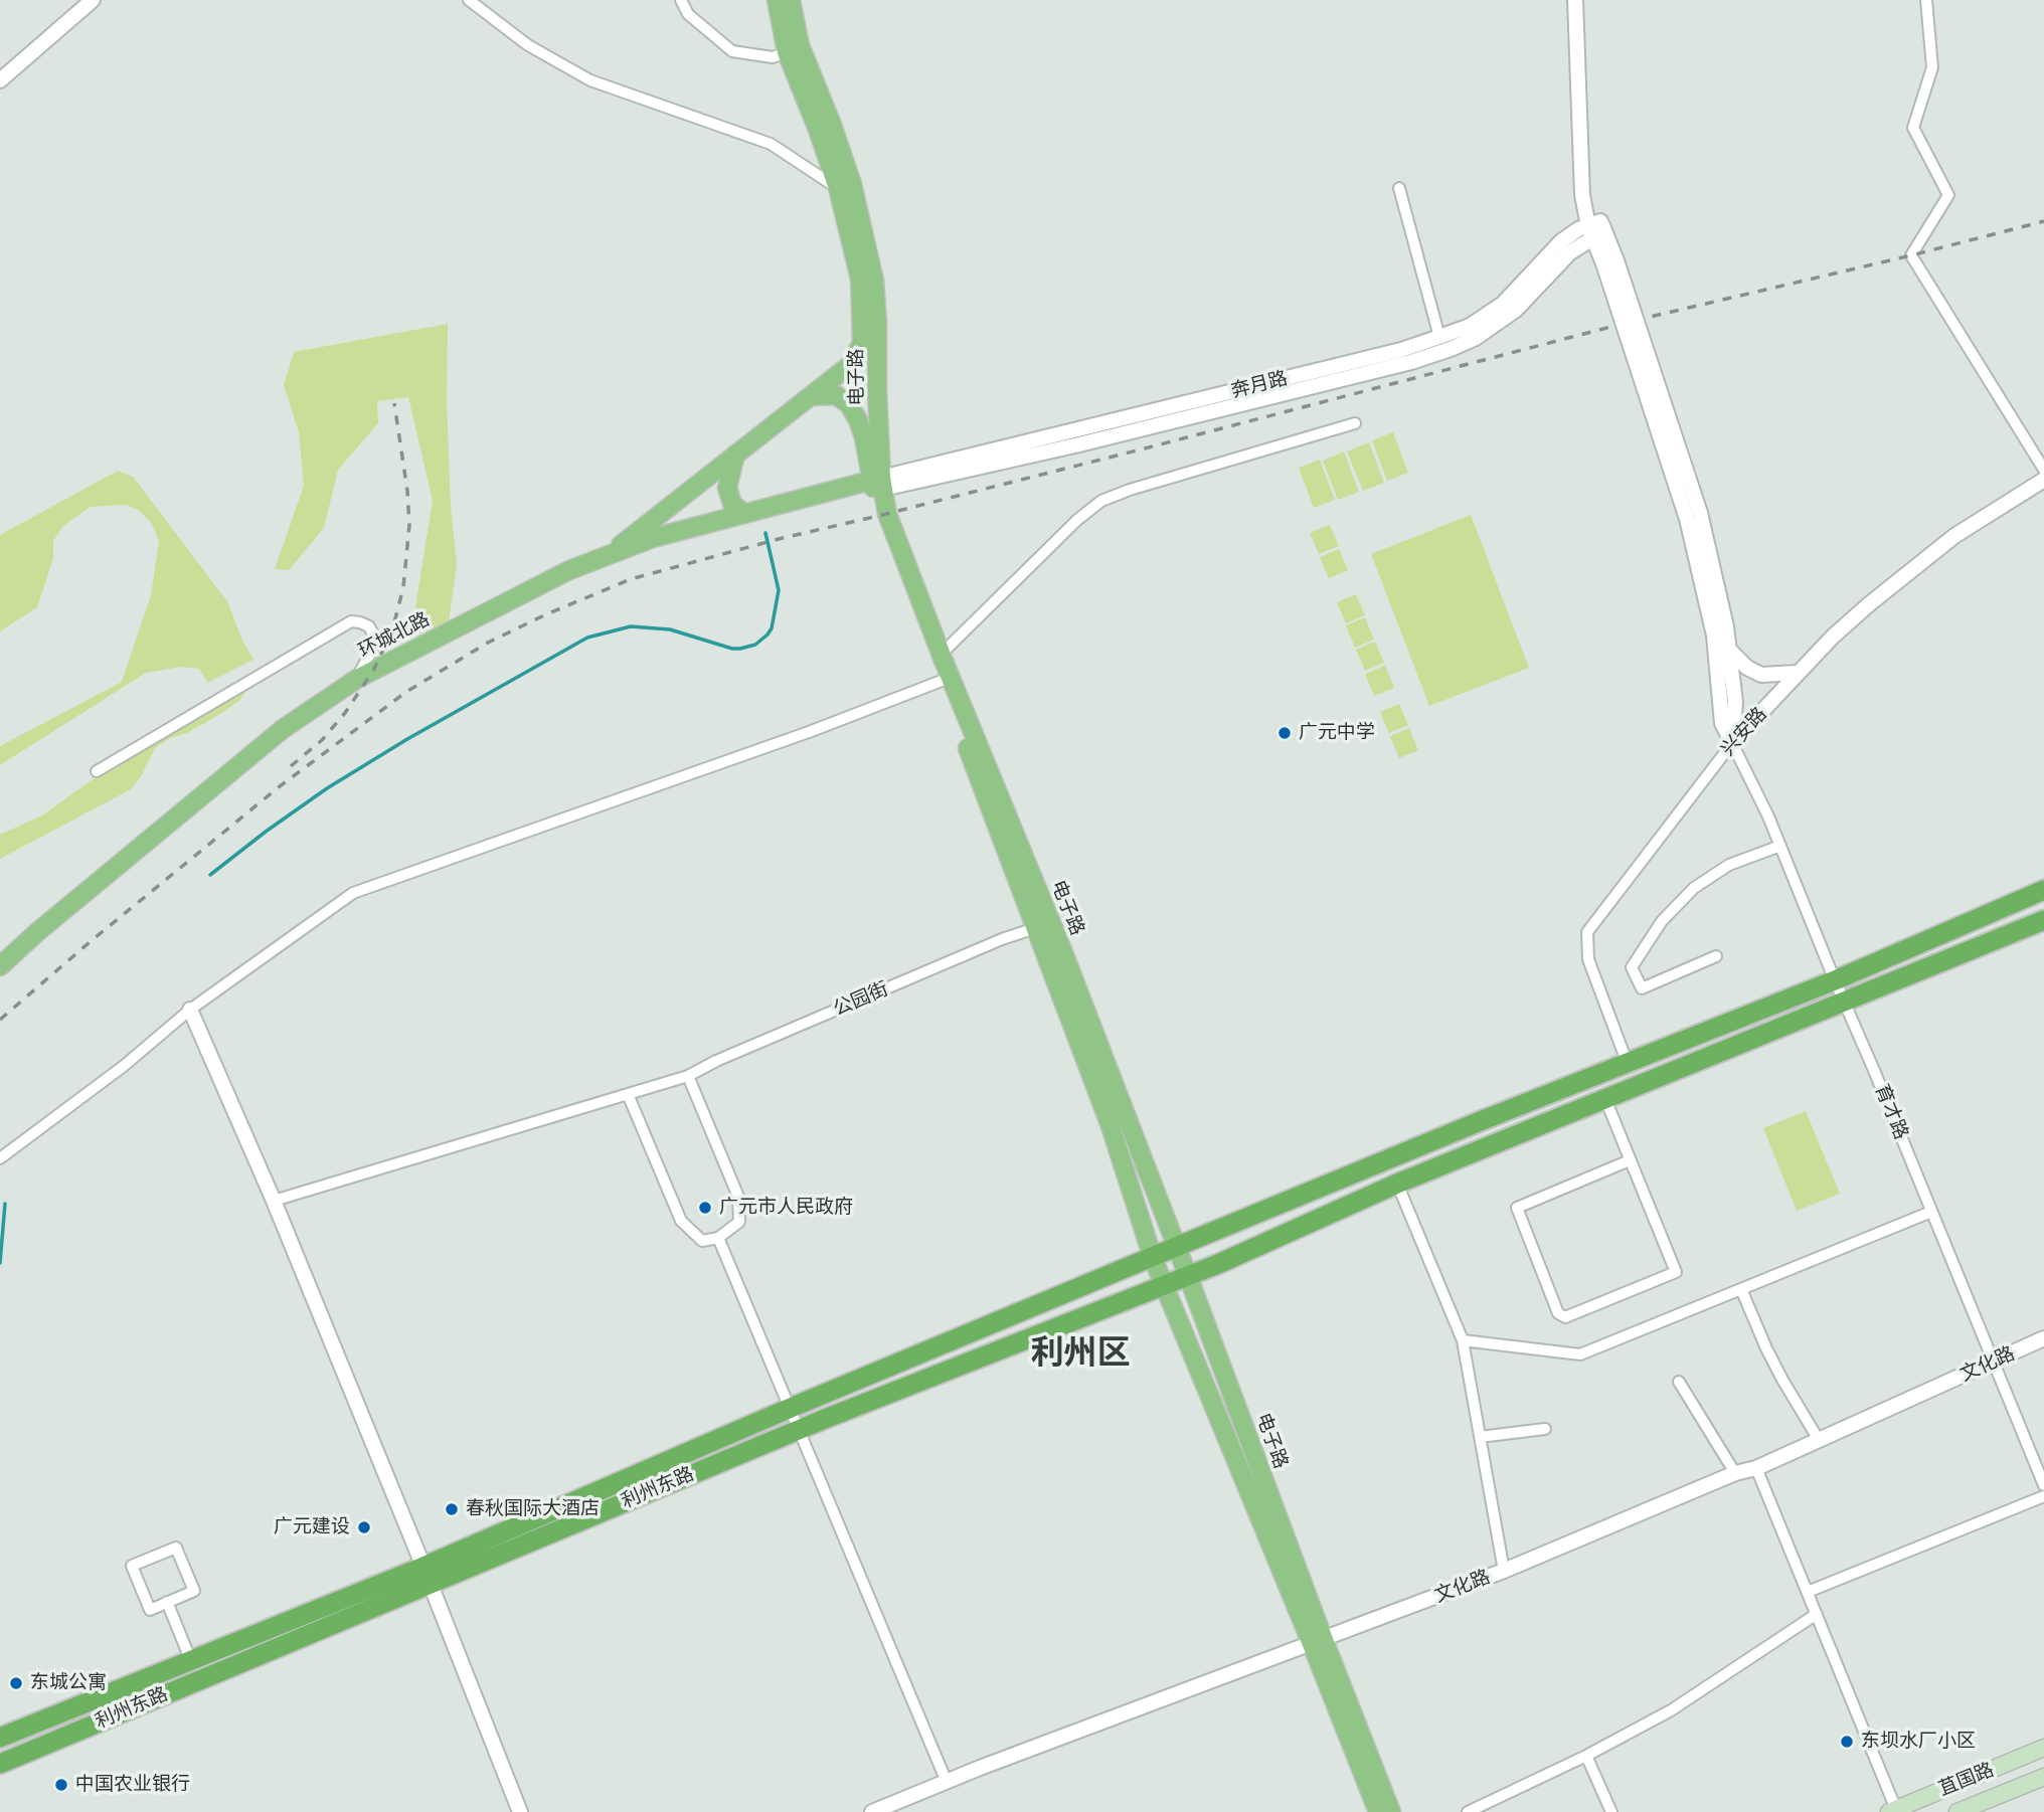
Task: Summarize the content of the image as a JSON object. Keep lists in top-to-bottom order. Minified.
{"streets":{"highway":["利州东路"],"main road":["电子路","环城北路","苴国路"],"street":["奔月路","兴安路","公园街","育才路","文化路"]},"crossings":[["电子路","奔月路"],["电子路","环城北路"],["电子路","公园街"],["电子路","文化路"],["电子路","利州东路"],["奔月路","环城北路"],["兴安路","育才路"],["兴安路","利州东路"],["育才路","文化路"],["育才路","利州东路"]],"districts":["利州区"],"places":["广元中学","广元市人民政府","春秋国际大酒店","广元建设","东城公寓","东坝水厂小区","中国农业银行"]}
